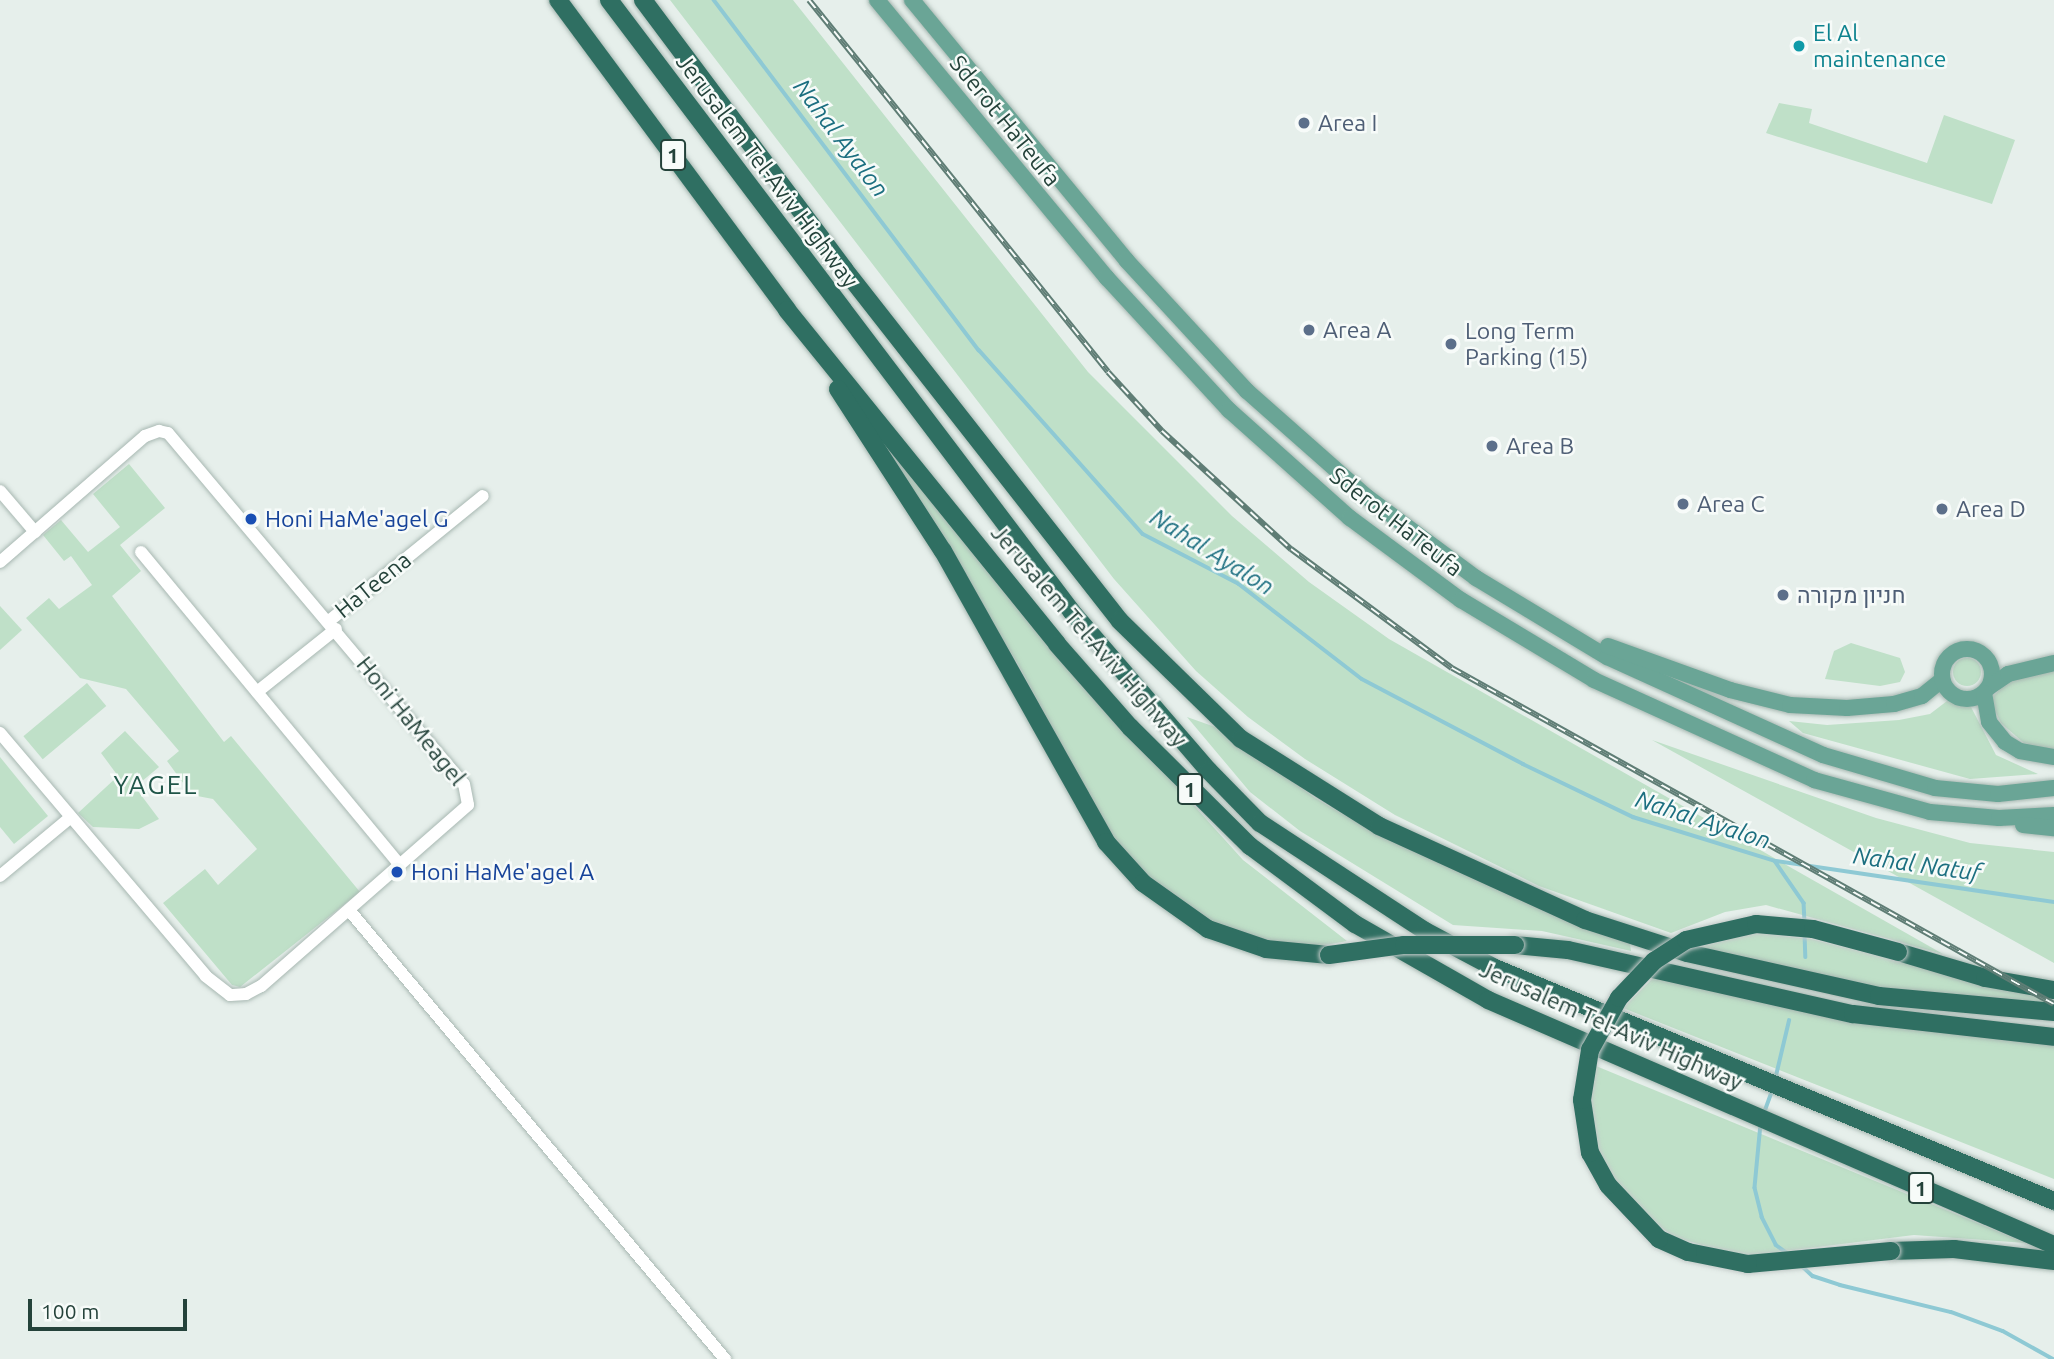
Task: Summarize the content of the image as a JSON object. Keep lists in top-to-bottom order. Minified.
{"streets":{"highway":["1","Jerusalem Tel-Aviv Highway"],"main road":["Sderot HaTeufa"],"street":["HaTeena","Honi HaMeagel"]},"crossings":[["HaTeena","Honi HaMeagel"]],"districts":["YAGEL"],"water":["Nahal Ayalon","Nahal Natuf"],"places":["El Al maintenance","Area I","Area A","Long Term Parking (15)","Area B","Area C","Area D","Honi HaMe'agel G","חניון מקורה","Honi HaMe'agel A"],"scale_bar":"100 m"}
